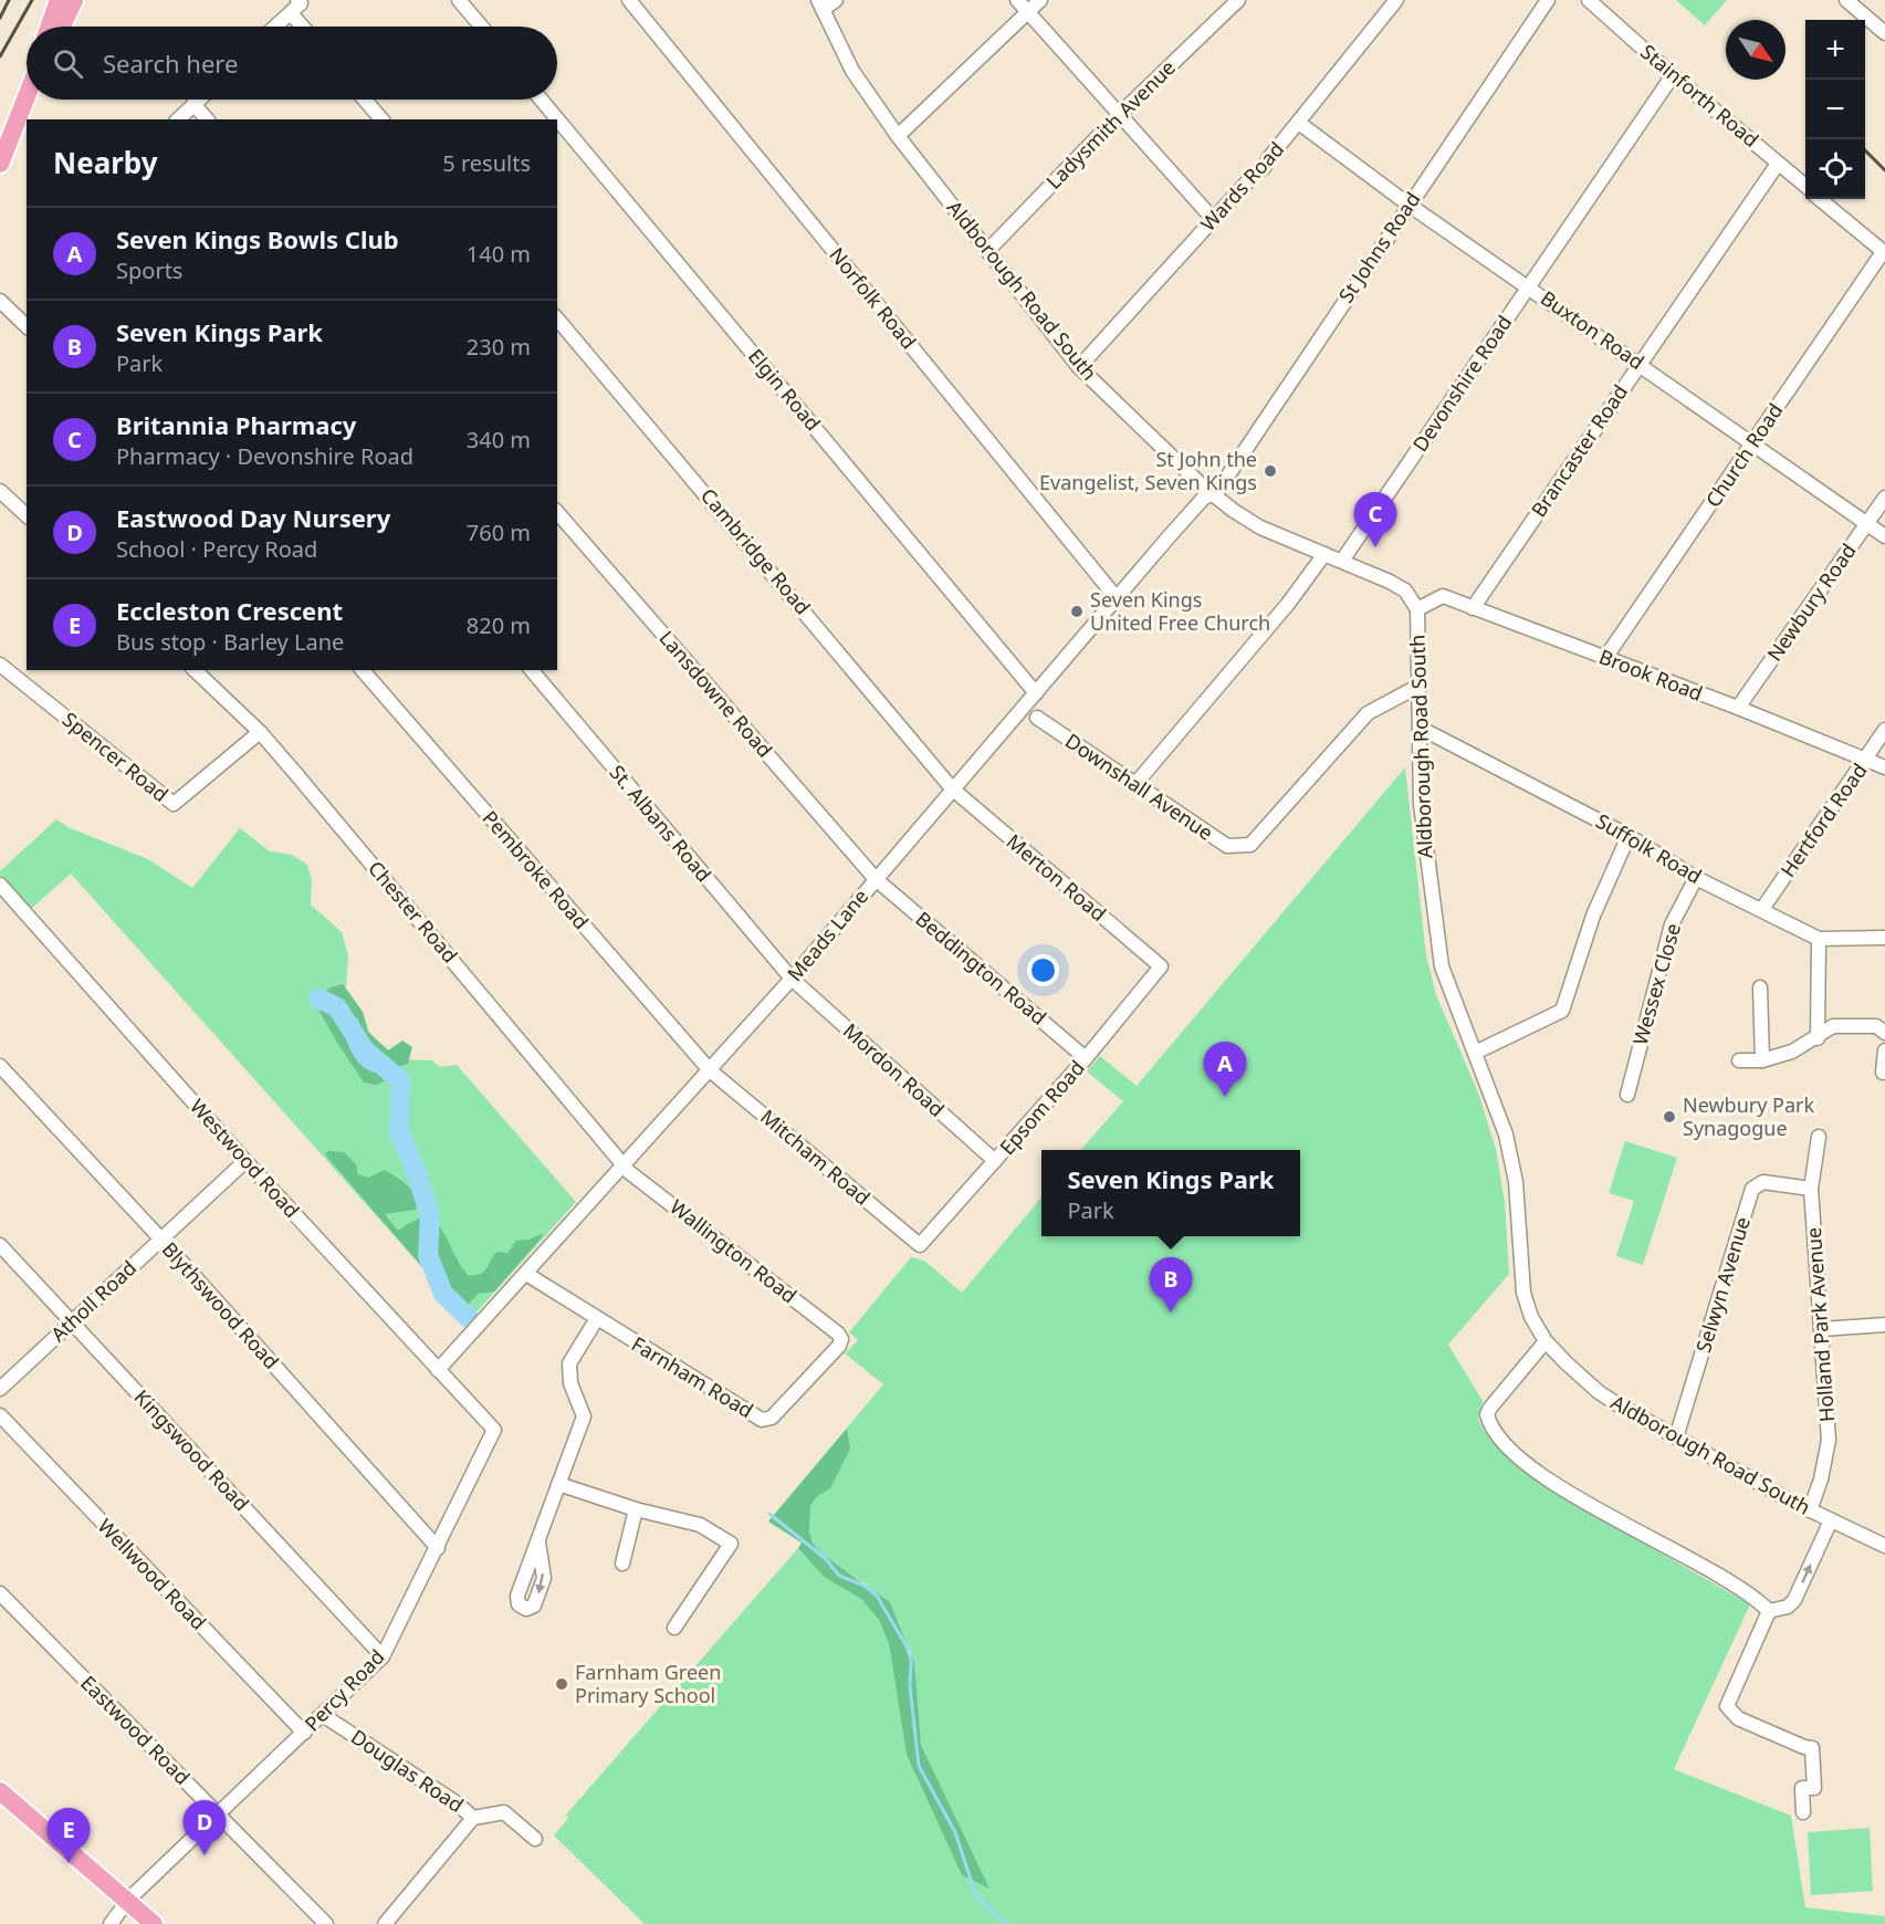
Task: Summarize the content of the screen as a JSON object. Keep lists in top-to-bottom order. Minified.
{"streets":{"street":["Stainforth Road","Ladysmith Avenue","Wards Road","St Johns Road","Aldborough Road South","Norfolk Road","Buxton Road","Devonshire Road","Elgin Road","Brancaster Road","Church Road","Cambridge Road","Newbury Road","Brook Road","Lansdowne Road","Spencer Road","Downshall Avenue","Hertford Road","St. Albans Road","Suffolk Road","Pembroke Road","Merton Road","Chester Road","Meads Lane","Beddington Road","Wessex Close","Mordon Road","Epsom Road","Mitcham Road","Westwood Road","Wallington Road","Selwyn Avenue","Atholl Road","Blythswood Road","Holland Park Avenue","Farnham Road","Kingswood Road","Wellwood Road","Percy Road","Eastwood Road","Douglas Road"]},"crossings":[["Stainforth Road","Devonshire Road"],["Stainforth Road","Brancaster Road"],["Ladysmith Avenue","Aldborough Road South"],["Wards Road","Aldborough Road South"],["Wards Road","Buxton Road"],["St Johns Road","Aldborough Road South"],["St Johns Road","Buxton Road"],["St Johns Road","Meads Lane"],["Aldborough Road South","Devonshire Road"],["Aldborough Road South","Brook Road"],["Aldborough Road South","Downshall Avenue"],["Aldborough Road South","Suffolk Road"],["Aldborough Road South","Meads Lane"],["Aldborough Road South","Selwyn Avenue"],["Aldborough Road South","Holland Park Avenue"],["Norfolk Road","Meads Lane"],["Buxton Road","Devonshire Road"],["Buxton Road","Brancaster Road"],["Buxton Road","Church Road"],["Buxton Road","Newbury Road"],["Elgin Road","Meads Lane"],["Brancaster Road","Brook Road"],["Church Road","Brook Road"],["Cambridge Road","Merton Road"],["Cambridge Road","Meads Lane"],["Newbury Road","Brook Road"],["Brook Road","Hertford Road"],["Lansdowne Road","Meads Lane"],["Lansdowne Road","Beddington Road"],["Spencer Road","Chester Road"],["Hertford Road","Suffolk Road"],["St. Albans Road","Meads Lane"],["St. Albans Road","Mordon Road"],["Suffolk Road","Wessex Close"],["Pembroke Road","Meads Lane"],["Pembroke Road","Mitcham Road"],["Merton Road","Meads Lane"],["Merton Road","Epsom Road"],["Chester Road","Meads Lane"],["Chester Road","Wallington Road"],["Meads Lane","Beddington Road"],["Meads Lane","Mordon Road"],["Meads Lane","Mitcham Road"],["Meads Lane","Westwood Road"],["Meads Lane","Wallington Road"],["Meads Lane","Farnham Road"],["Beddington Road","Epsom Road"],["Mordon Road","Epsom Road"],["Epsom Road","Mitcham Road"],["Westwood Road","Atholl Road"],["Westwood Road","Percy Road"],["Wallington Road","Farnham Road"],["Selwyn Avenue","Holland Park Avenue"],["Atholl Road","Blythswood Road"],["Atholl Road","Kingswood Road"],["Blythswood Road","Percy Road"],["Kingswood Road","Percy Road"],["Wellwood Road","Percy Road"],["Percy Road","Eastwood Road"],["Percy Road","Douglas Road"]],"places":["St John the Evangelist, Seven Kings","Seven Kings United Free Church","Newbury Park Synagogue","Farnham Green Primary School"],"north":"bottom right","page":{"map_buttons":["+","−"],"search":"Search here","heading":["Nearby","5 results"],"list":[{"mark":"A","name":"Seven Kings Bowls Club","note":"Sports","value":"140 m"},{"mark":"B","name":"Seven Kings Park","note":"Park","value":"230 m"},{"mark":"C","name":"Britannia Pharmacy","note":"Pharmacy · Devonshire Road","value":"340 m"},{"mark":"D","name":"Eastwood Day Nursery","note":"School · Percy Road","value":"760 m"},{"mark":"E","name":"Eccleston Crescent","note":"Bus stop · Barley Lane","value":"820 m"}],"pins":["C","A","B","D","E"],"popup":["Seven Kings Park","Park"]}}
